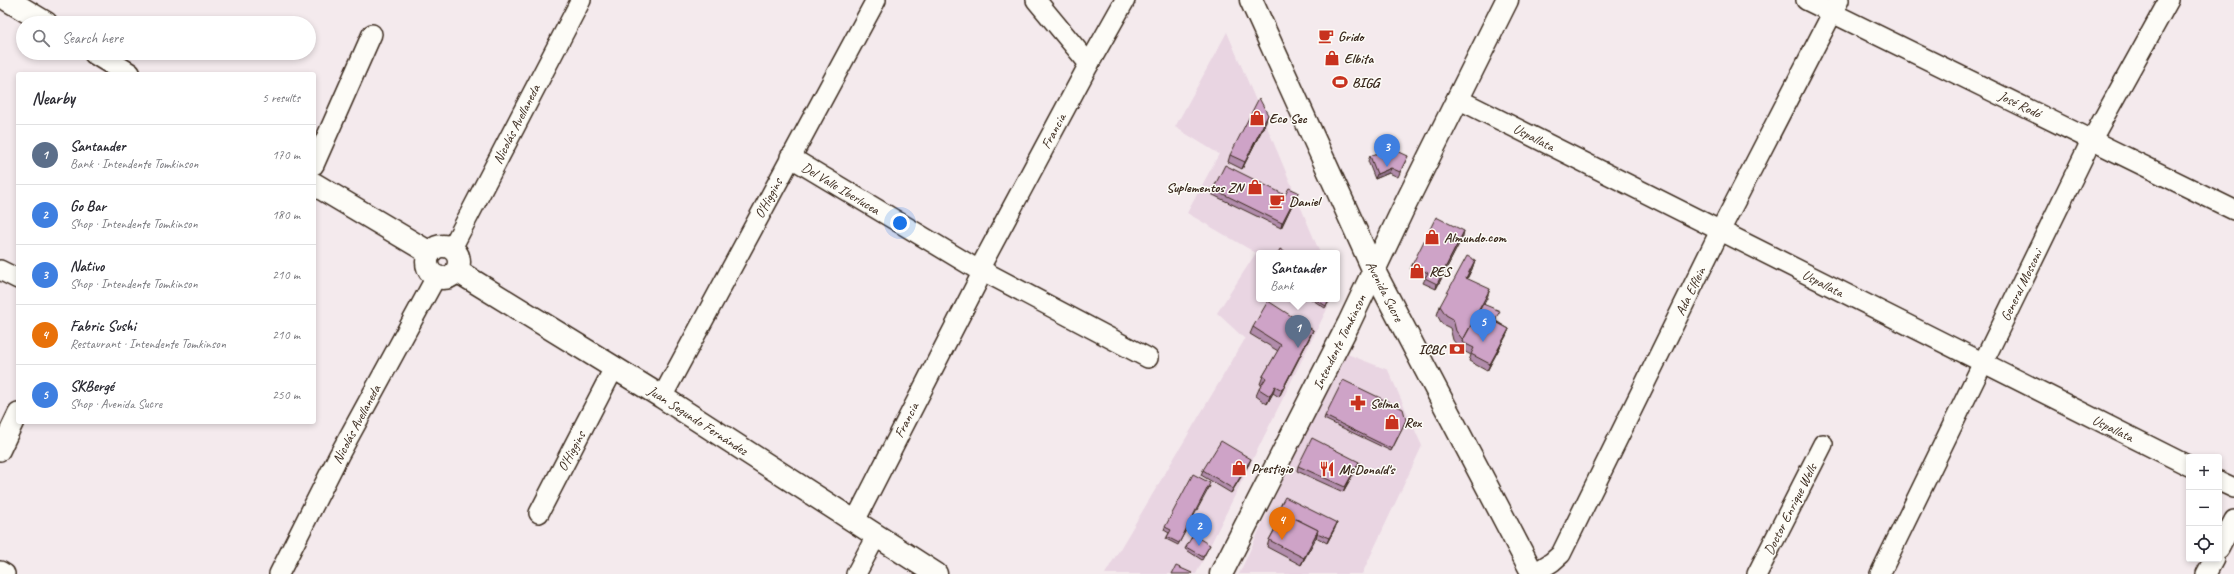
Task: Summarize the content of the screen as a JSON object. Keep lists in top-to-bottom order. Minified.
{"streets":{"main road":["Avenida Sucre","Intendente Tomkinson","Juan Segundo Fernández"],"street":["José Rodó","Nicolás Avellaneda","Francia","Uspallata","Del Valle Iberlucea","O'Higgins","General Mosconi","Ada Elflein","Doctor Enrique Wells"]},"crossings":[["José Rodó","General Mosconi"],["José Rodó","Ada Elflein"],["Nicolás Avellaneda","Juan Segundo Fernández"],["Francia","Del Valle Iberlucea"],["Francia","Juan Segundo Fernández"],["Uspallata","General Mosconi"],["Uspallata","Ada Elflein"],["Uspallata","Intendente Tomkinson"],["Del Valle Iberlucea","O'Higgins"],["O'Higgins","Juan Segundo Fernández"],["Avenida Sucre","Ada Elflein"],["Avenida Sucre","Intendente Tomkinson"]],"places":{"cafe":["Grido","Daniel"],"shop":["Elbita","Eco Sec","Suplementos ZN","Almundo.com","RES","Rex","Prestigio"],"sports":["BIGG"],"bank":["ICBC"],"pharmacy":["Selma"],"restaurant":["McDonald's"]},"page":{"search":"Search here","heading":["Nearby","5 results"],"list":[{"mark":"1","name":"Santander","note":"Bank · Intendente Tomkinson","value":"170 m"},{"mark":"2","name":"Go Bar","note":"Shop · Intendente Tomkinson","value":"180 m"},{"mark":"3","name":"Nativo","note":"Shop · Intendente Tomkinson","value":"210 m"},{"mark":"4","name":"Fabric Sushi","note":"Restaurant · Intendente Tomkinson","value":"210 m"},{"mark":"5","name":"SKBergé","note":"Shop · Avenida Sucre","value":"250 m"}],"pins":["3","5","1","4","2"],"popup":["Santander","Bank"],"map_buttons":["+","−"]}}
